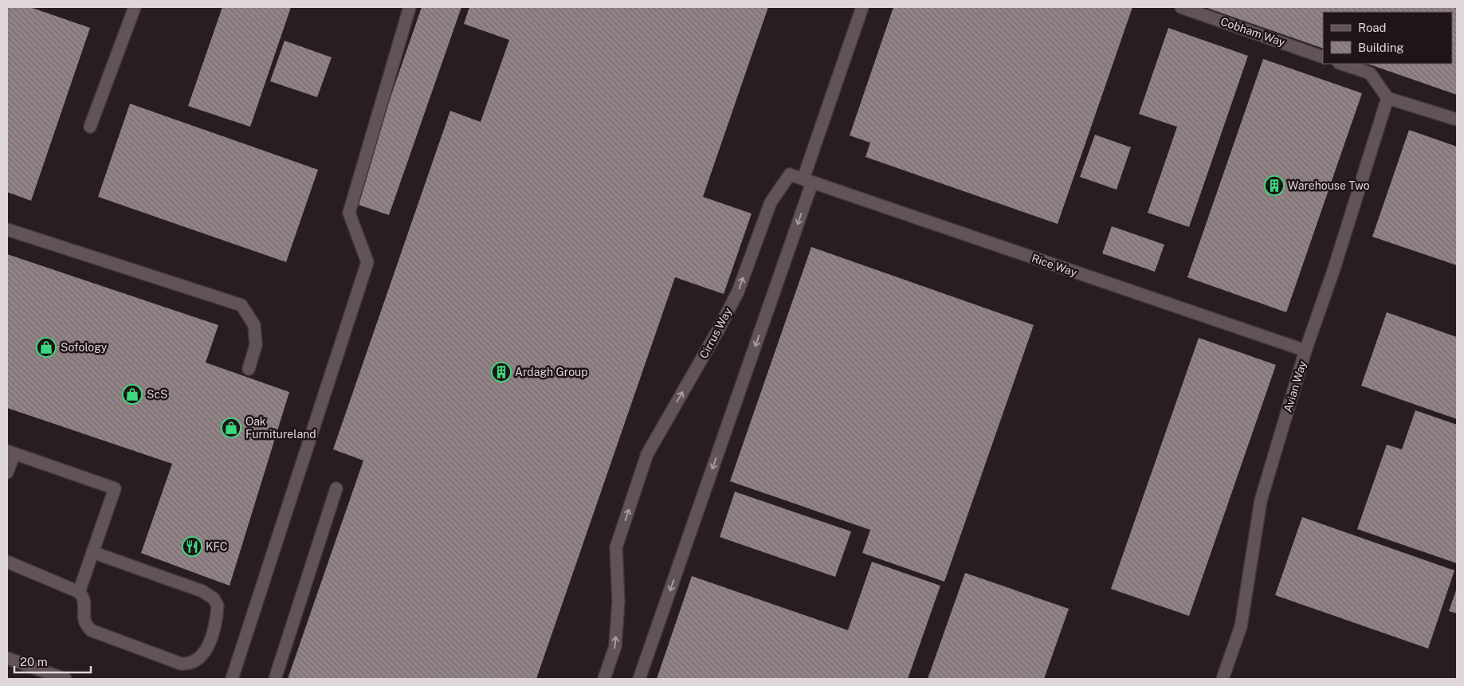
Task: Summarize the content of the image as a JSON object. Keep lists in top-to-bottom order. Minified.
{"streets":{"street":["Cobham Way","Rice Way","Cirrus Way","Avian Way"]},"crossings":[["Rice Way","Cirrus Way"],["Rice Way","Avian Way"]],"places":{"building":["Warehouse Two","Ardagh Group"],"shop":["Sofology","ScS","Oak Furnitureland"],"restaurant":["KFC"]},"legend":["Road","Building"],"scale_bar":"20 m"}
